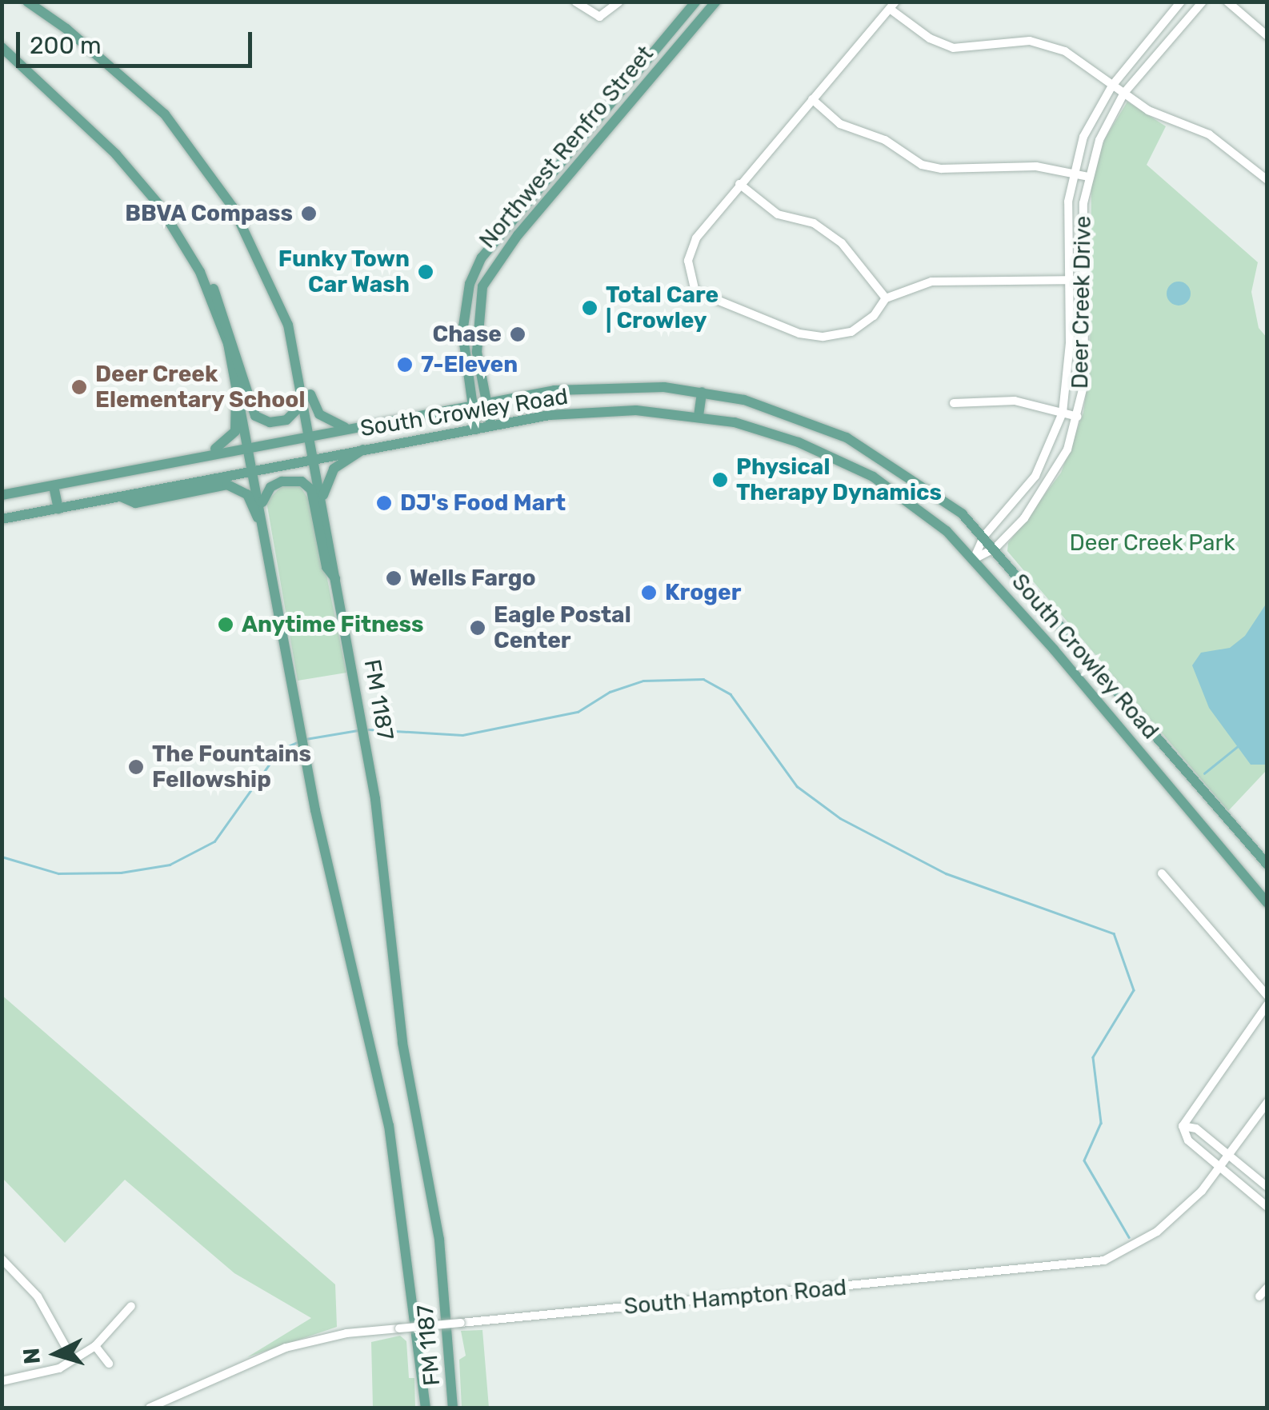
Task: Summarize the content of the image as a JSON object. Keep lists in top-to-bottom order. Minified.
{"streets":{"main road":["Northwest Renfro Street","South Crowley Road","FM 1187"],"street":["Deer Creek Drive","South Hampton Road"]},"crossings":[["Northwest Renfro Street","South Crowley Road"],["Deer Creek Drive","South Crowley Road"],["South Crowley Road","FM 1187"]],"parks":["Deer Creek Park"],"places":["BBVA Compass","Funky Town Car Wash","Total Care | Crowley","Chase","7-Eleven","Deer Creek Elementary School","Physical Therapy Dynamics","DJ's Food Mart","Wells Fargo","Kroger","Anytime Fitness","Eagle Postal Center","The Fountains Fellowship"],"scale_bar":"200 m","north":"left"}
